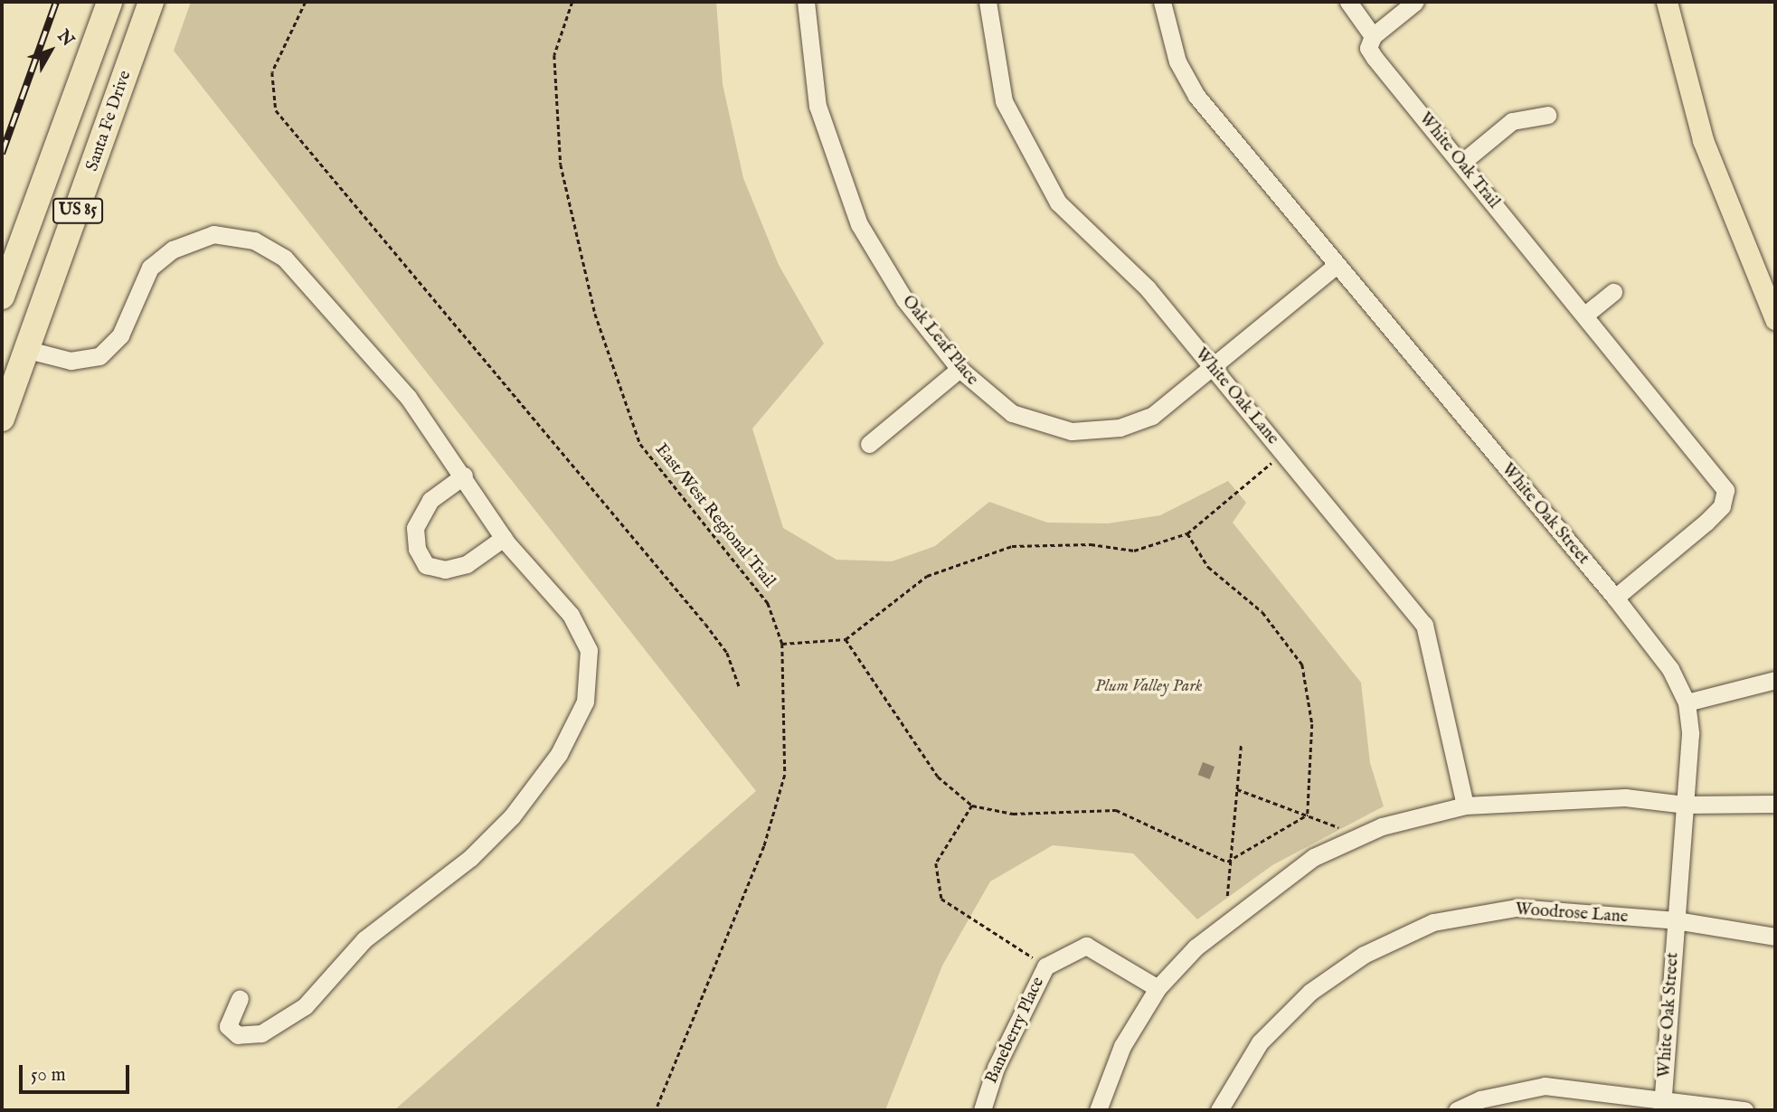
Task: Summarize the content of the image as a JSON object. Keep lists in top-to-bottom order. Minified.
{"streets":{"highway":["Santa Fe Drive","US 85"],"street":["White Oak Trail","Oak Leaf Place","White Oak Lane","White Oak Street","Woodrose Lane","Baneberry Place"],"path":["East/West Regional Trail"]},"crossings":[["White Oak Trail","White Oak Street"],["Oak Leaf Place","White Oak Lane"],["Oak Leaf Place","White Oak Street"],["White Oak Street","Woodrose Lane"]],"parks":["Plum Valley Park"],"scale_bar":"50 m","north":"top right"}
